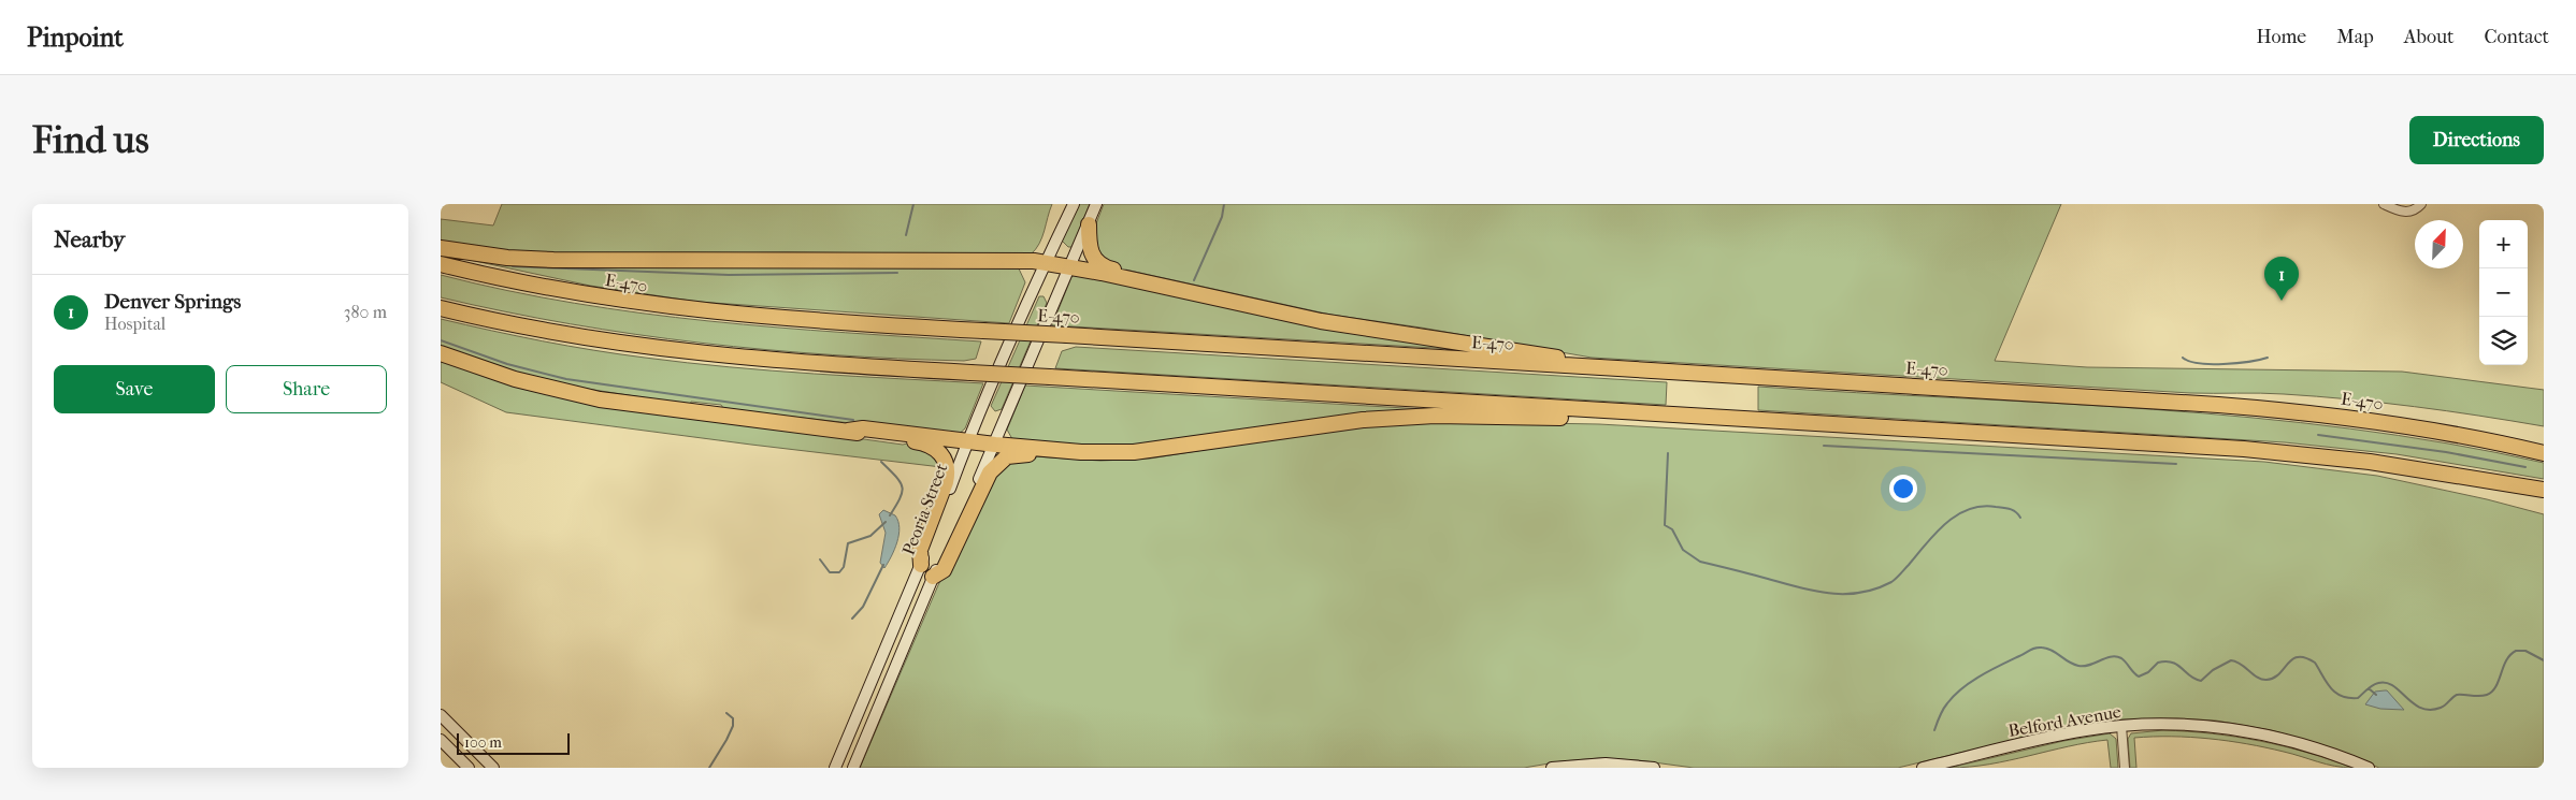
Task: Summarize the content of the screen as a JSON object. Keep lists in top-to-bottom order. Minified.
{"streets":{"highway":["E-470"],"main road":["Peoria Street","Belford Avenue"]},"scale_bar":"100 m","north":"top right","page":{"header":"Pinpoint","nav":["Home","Map","About","Contact"],"buttons":["Directions",["Save","Share"]],"title":"Find us","heading":"Nearby","map_buttons":["+","−"],"pins":"1","list":[{"mark":"1","name":"Denver Springs","note":"Hospital","value":"380 m"}],"scale":"100 m"}}
